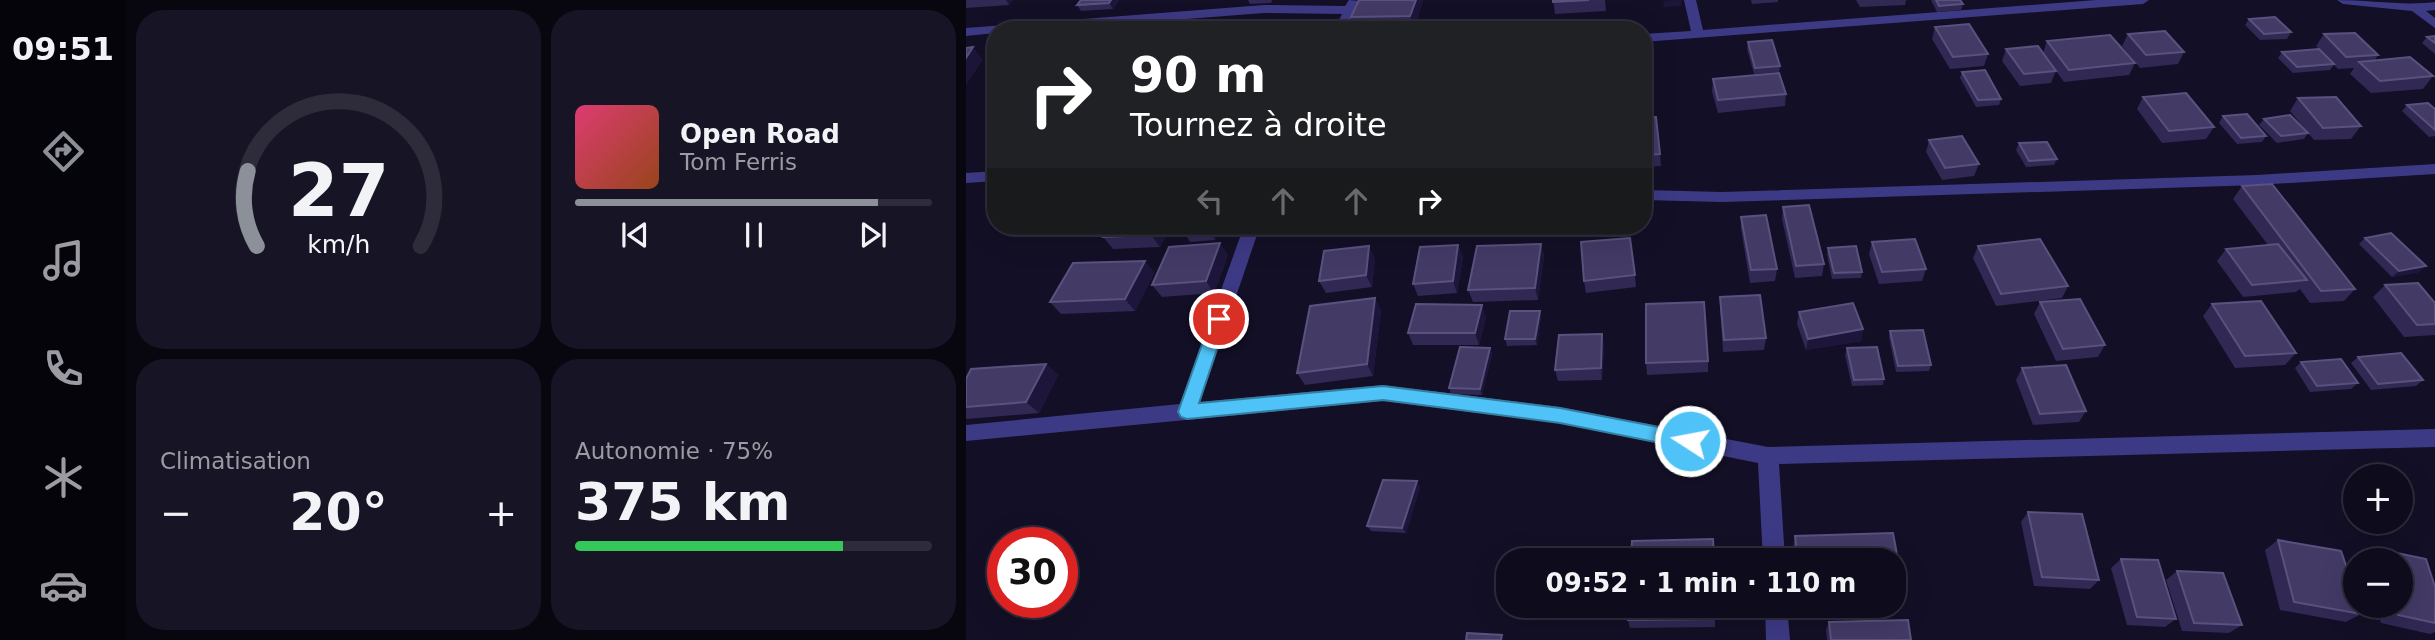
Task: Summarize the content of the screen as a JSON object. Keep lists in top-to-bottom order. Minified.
{"page":{"tabs":"09:51","turn":["90 m","Tournez à droite"],"song":["Open Road","Tom Ferris"],"tile":["Climatisation",["Autonomie · 75%","375 km"]],"map_buttons":["+","−"],"heat":["−","20°","+"],"limit":"30","trip":"09:52 · 1 min · 110 m","gauge":["27","km/h"]}}
